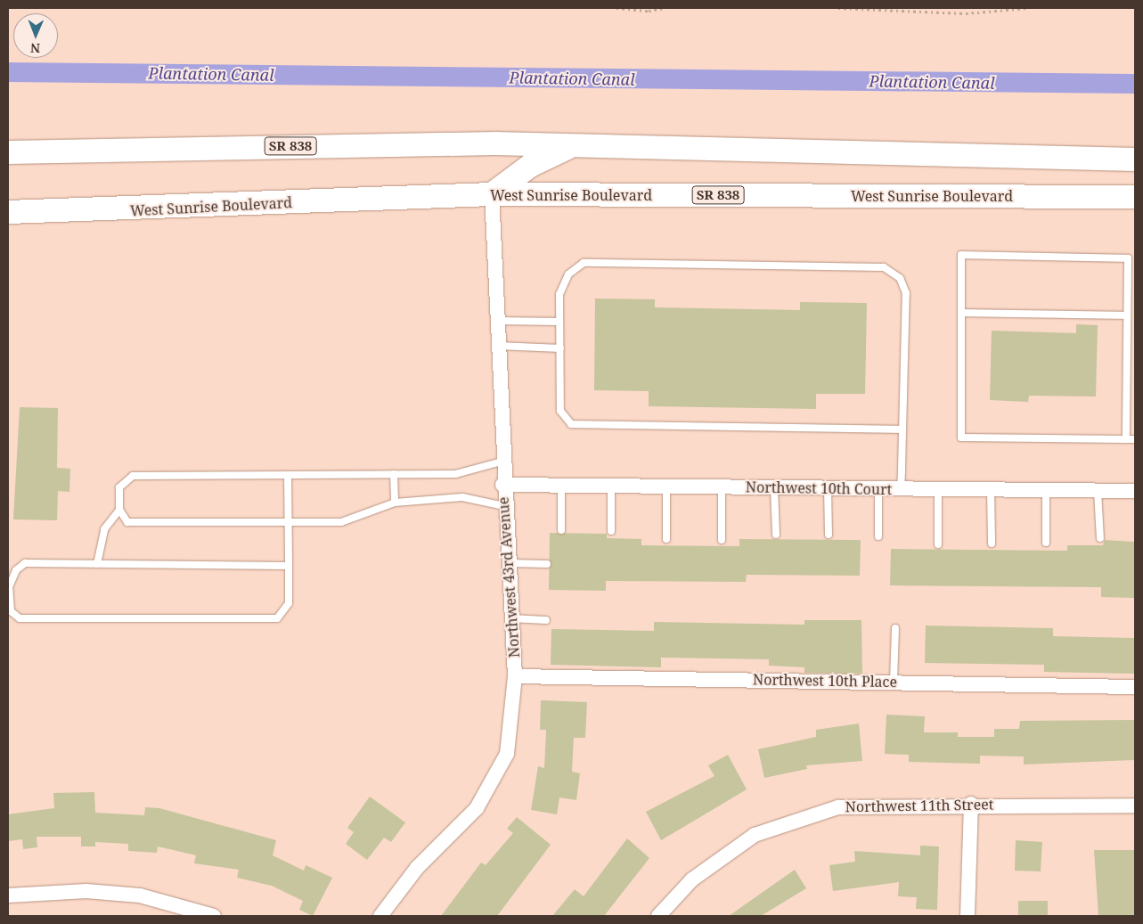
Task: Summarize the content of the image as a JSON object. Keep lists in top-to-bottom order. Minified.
{"streets":{"main road":["SR 838","West Sunrise Boulevard"],"street":["Northwest 10th Court","Northwest 43rd Avenue","Northwest 10th Place","Northwest 11th Street"]},"crossings":[["West Sunrise Boulevard","Northwest 43rd Avenue"],["Northwest 10th Court","Northwest 43rd Avenue"],["Northwest 43rd Avenue","Northwest 10th Place"]],"water":["Plantation Canal"],"north":"bottom"}
